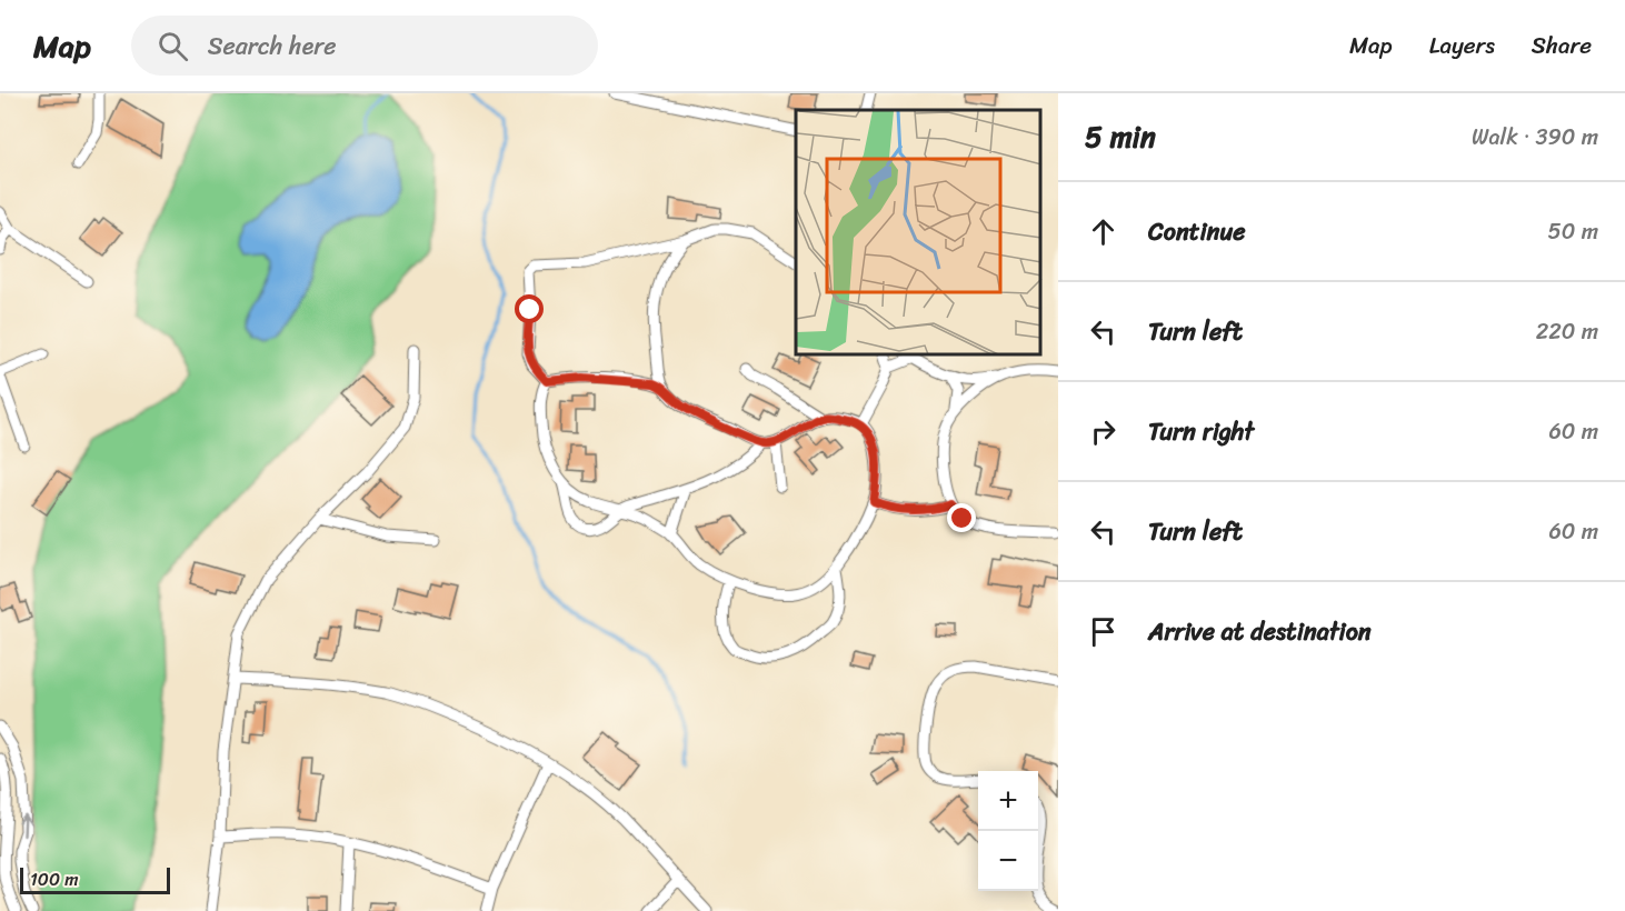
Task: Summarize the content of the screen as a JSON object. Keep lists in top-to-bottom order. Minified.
{"scale_bar":"100 m","page":{"header":"Map","search":"Search here","nav":["Map","Layers","Share"],"heading":["5 min","Walk · 390 m"],"list":[["Continue","50 m"],["Turn left","220 m"],["Turn right","60 m"],["Turn left","60 m"],"Arrive at destination"],"map_buttons":["+","−"],"scale":"100 m"}}
